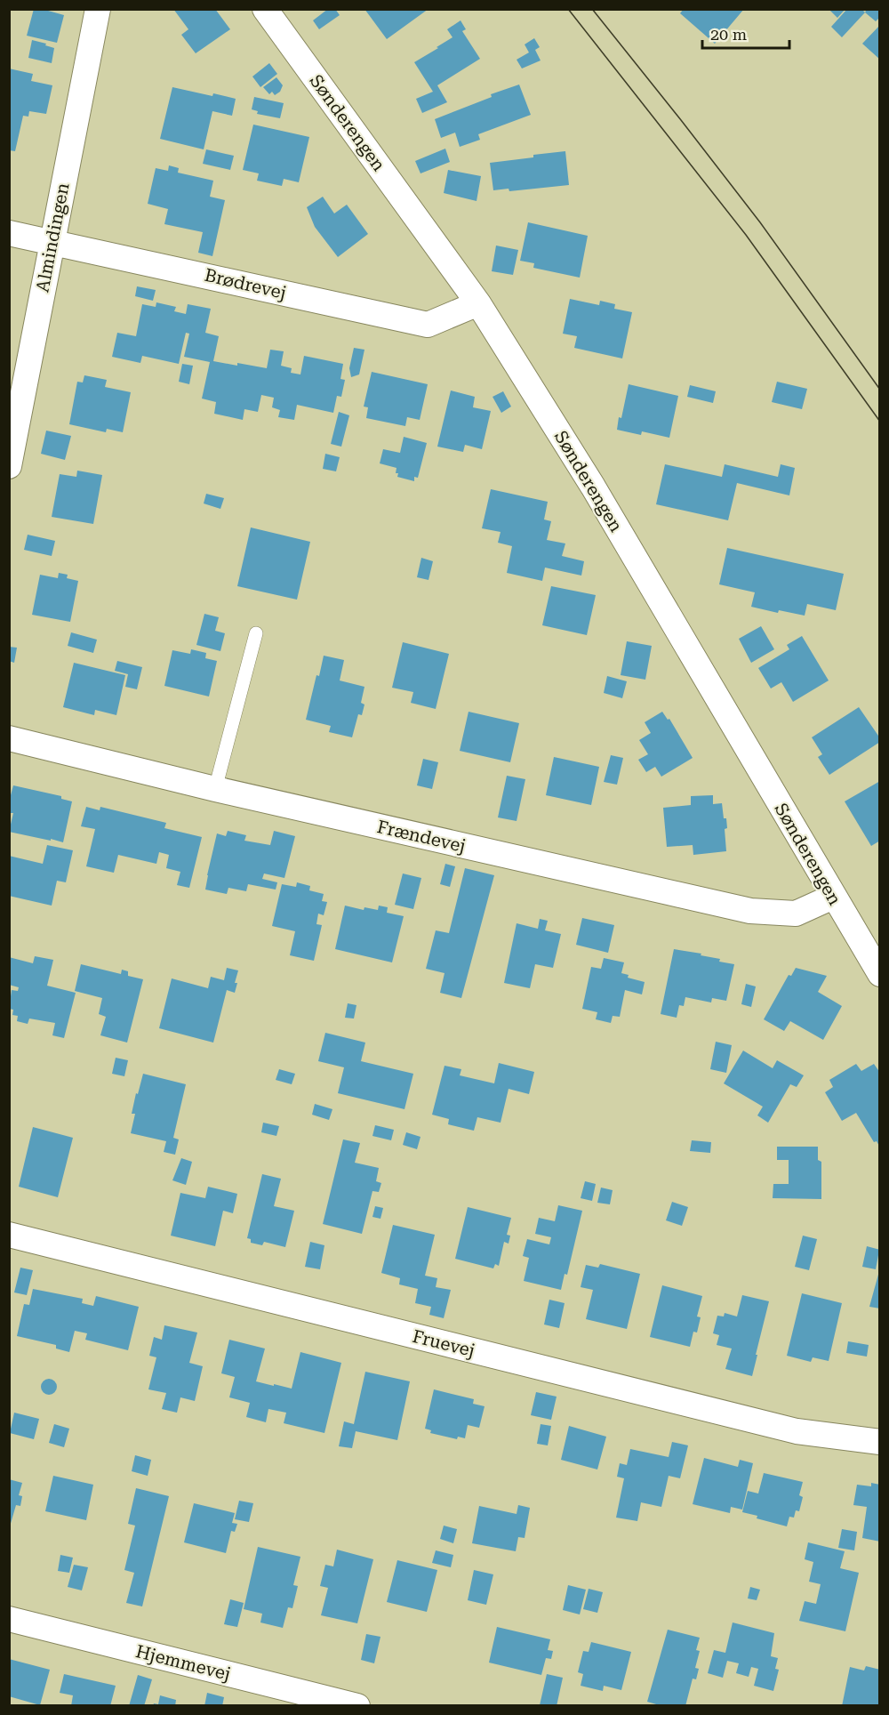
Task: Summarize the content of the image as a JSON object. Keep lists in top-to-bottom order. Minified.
{"streets":{"street":["Sønderengen","Almindingen","Brødrevej","Frændevej","Fruevej","Hjemmevej"]},"crossings":[["Sønderengen","Brødrevej"],["Sønderengen","Frændevej"],["Almindingen","Brødrevej"]],"scale_bar":"20 m"}
